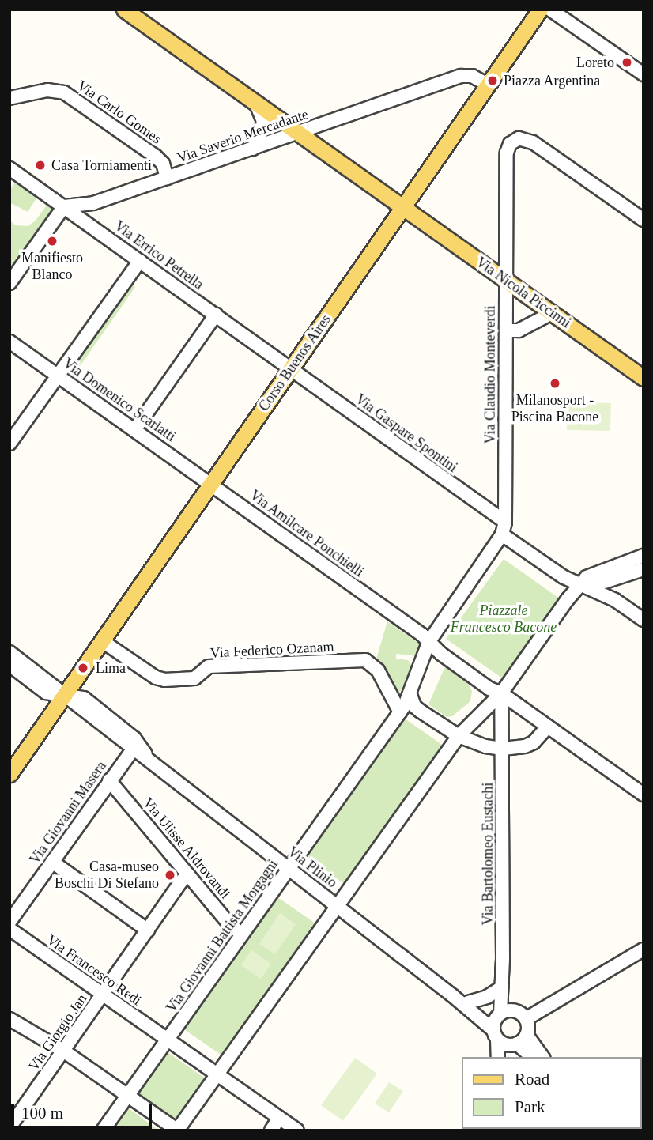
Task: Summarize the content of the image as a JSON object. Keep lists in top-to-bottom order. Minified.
{"streets":{"main road":["Via Nicola Piccinni","Corso Buenos Aires"],"street":["Via Carlo Gomes","Via Saverio Mercadante","Via Errico Petrella","Via Claudio Monteverdi","Via Domenico Scarlatti","Via Gaspare Spontini","Via Amilcare Ponchielli","Via Federico Ozanam","Via Giovanni Masera","Via Ulisse Aldrovandi","Via Bartolomeo Eustachi","Via Plinio","Via Giovanni Battista Morgagni","Via Francesco Redi","Via Giorgio Jan"]},"crossings":[["Via Carlo Gomes","Via Saverio Mercadante"],["Via Saverio Mercadante","Via Errico Petrella"],["Via Saverio Mercadante","Via Nicola Piccinni"],["Via Saverio Mercadante","Corso Buenos Aires"],["Via Errico Petrella","Corso Buenos Aires"],["Via Errico Petrella","Via Gaspare Spontini"],["Via Nicola Piccinni","Corso Buenos Aires"],["Via Nicola Piccinni","Via Claudio Monteverdi"],["Corso Buenos Aires","Via Domenico Scarlatti"],["Corso Buenos Aires","Via Gaspare Spontini"],["Corso Buenos Aires","Via Amilcare Ponchielli"],["Corso Buenos Aires","Via Federico Ozanam"],["Corso Buenos Aires","Via Plinio"],["Via Claudio Monteverdi","Via Gaspare Spontini"],["Via Domenico Scarlatti","Via Amilcare Ponchielli"],["Via Federico Ozanam","Via Giovanni Battista Morgagni"],["Via Giovanni Masera","Via Ulisse Aldrovandi"],["Via Giovanni Masera","Via Plinio"],["Via Ulisse Aldrovandi","Via Giovanni Battista Morgagni"],["Via Ulisse Aldrovandi","Via Giorgio Jan"],["Via Bartolomeo Eustachi","Via Plinio"],["Via Plinio","Via Giovanni Battista Morgagni"],["Via Giovanni Battista Morgagni","Via Francesco Redi"],["Via Francesco Redi","Via Giorgio Jan"]],"parks":["Piazzale Francesco Bacone"],"places":["Loreto","Piazza Argentina","Casa Torniamenti","Manifiesto Blanco","Milanosport - Piscina Bacone","Lima","Casa-museo Boschi Di Stefano"],"legend":["Road","Park"],"scale_bar":"100 m"}
